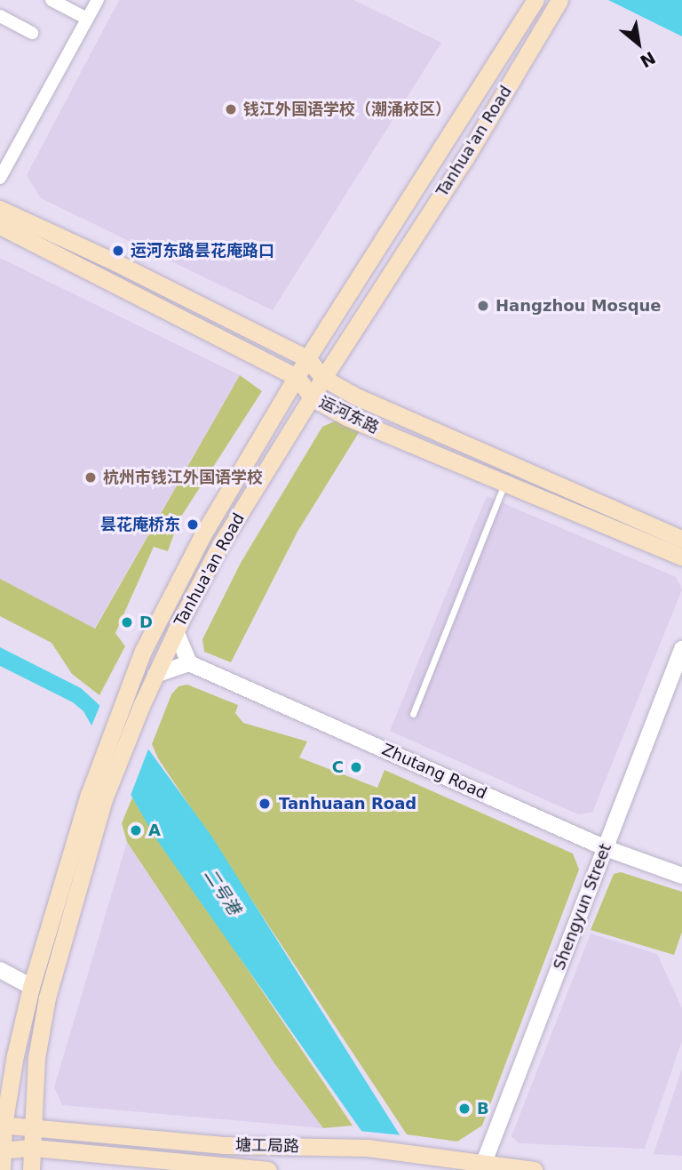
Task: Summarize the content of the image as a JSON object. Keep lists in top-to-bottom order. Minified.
{"streets":{"main road":["Tanhua'an Road","运河东路","塘工局路"],"street":["Zhutang Road","Shengyun Street"]},"crossings":[["Tanhua'an Road","运河东路"],["Tanhua'an Road","塘工局路"],["Zhutang Road","Shengyun Street"],["Shengyun Street","塘工局路"]],"water":["二号港"],"places":["钱江外国语学校（潮涌校区）","运河东路昙花庵路口","Hangzhou Mosque","杭州市钱江外国语学校","昙花庵桥东","D","C","Tanhuaan Road","A","B"],"north":"bottom right"}
